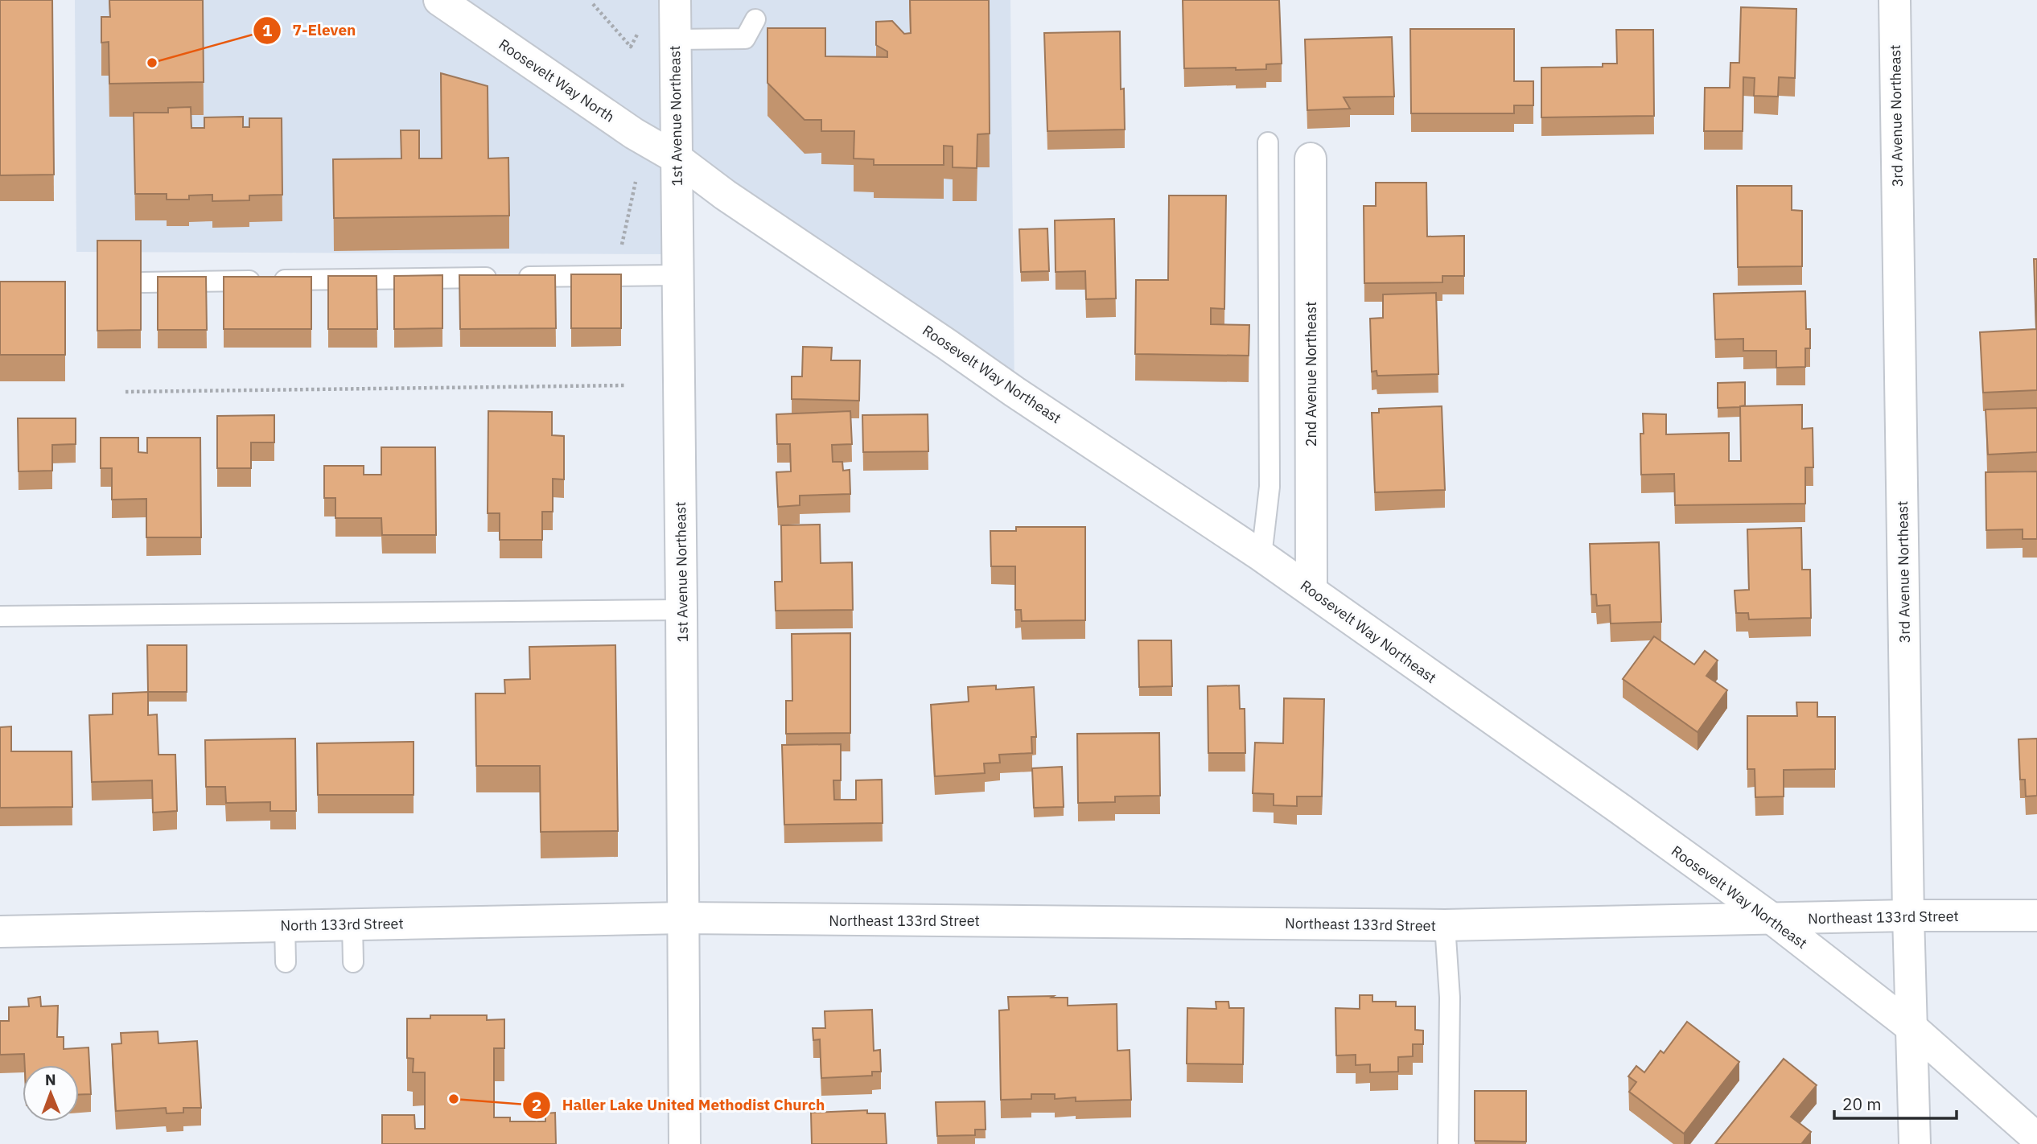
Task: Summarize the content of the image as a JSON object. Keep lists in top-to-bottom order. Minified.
{"streets":{"street":["Roosevelt Way North","1st Avenue Northeast","3rd Avenue Northeast","Roosevelt Way Northeast","2nd Avenue Northeast","Northeast 133rd Street","North 133rd Street"]},"crossings":[["Roosevelt Way North","1st Avenue Northeast"],["Roosevelt Way North","Roosevelt Way Northeast"],["1st Avenue Northeast","Roosevelt Way Northeast"],["1st Avenue Northeast","Northeast 133rd Street"],["1st Avenue Northeast","North 133rd Street"],["3rd Avenue Northeast","Roosevelt Way Northeast"],["3rd Avenue Northeast","Northeast 133rd Street"],["Roosevelt Way Northeast","2nd Avenue Northeast"],["Roosevelt Way Northeast","Northeast 133rd Street"],["Northeast 133rd Street","North 133rd Street"]],"places":["7-Eleven","Haller Lake United Methodist Church"],"scale_bar":"20 m","north":"top"}
